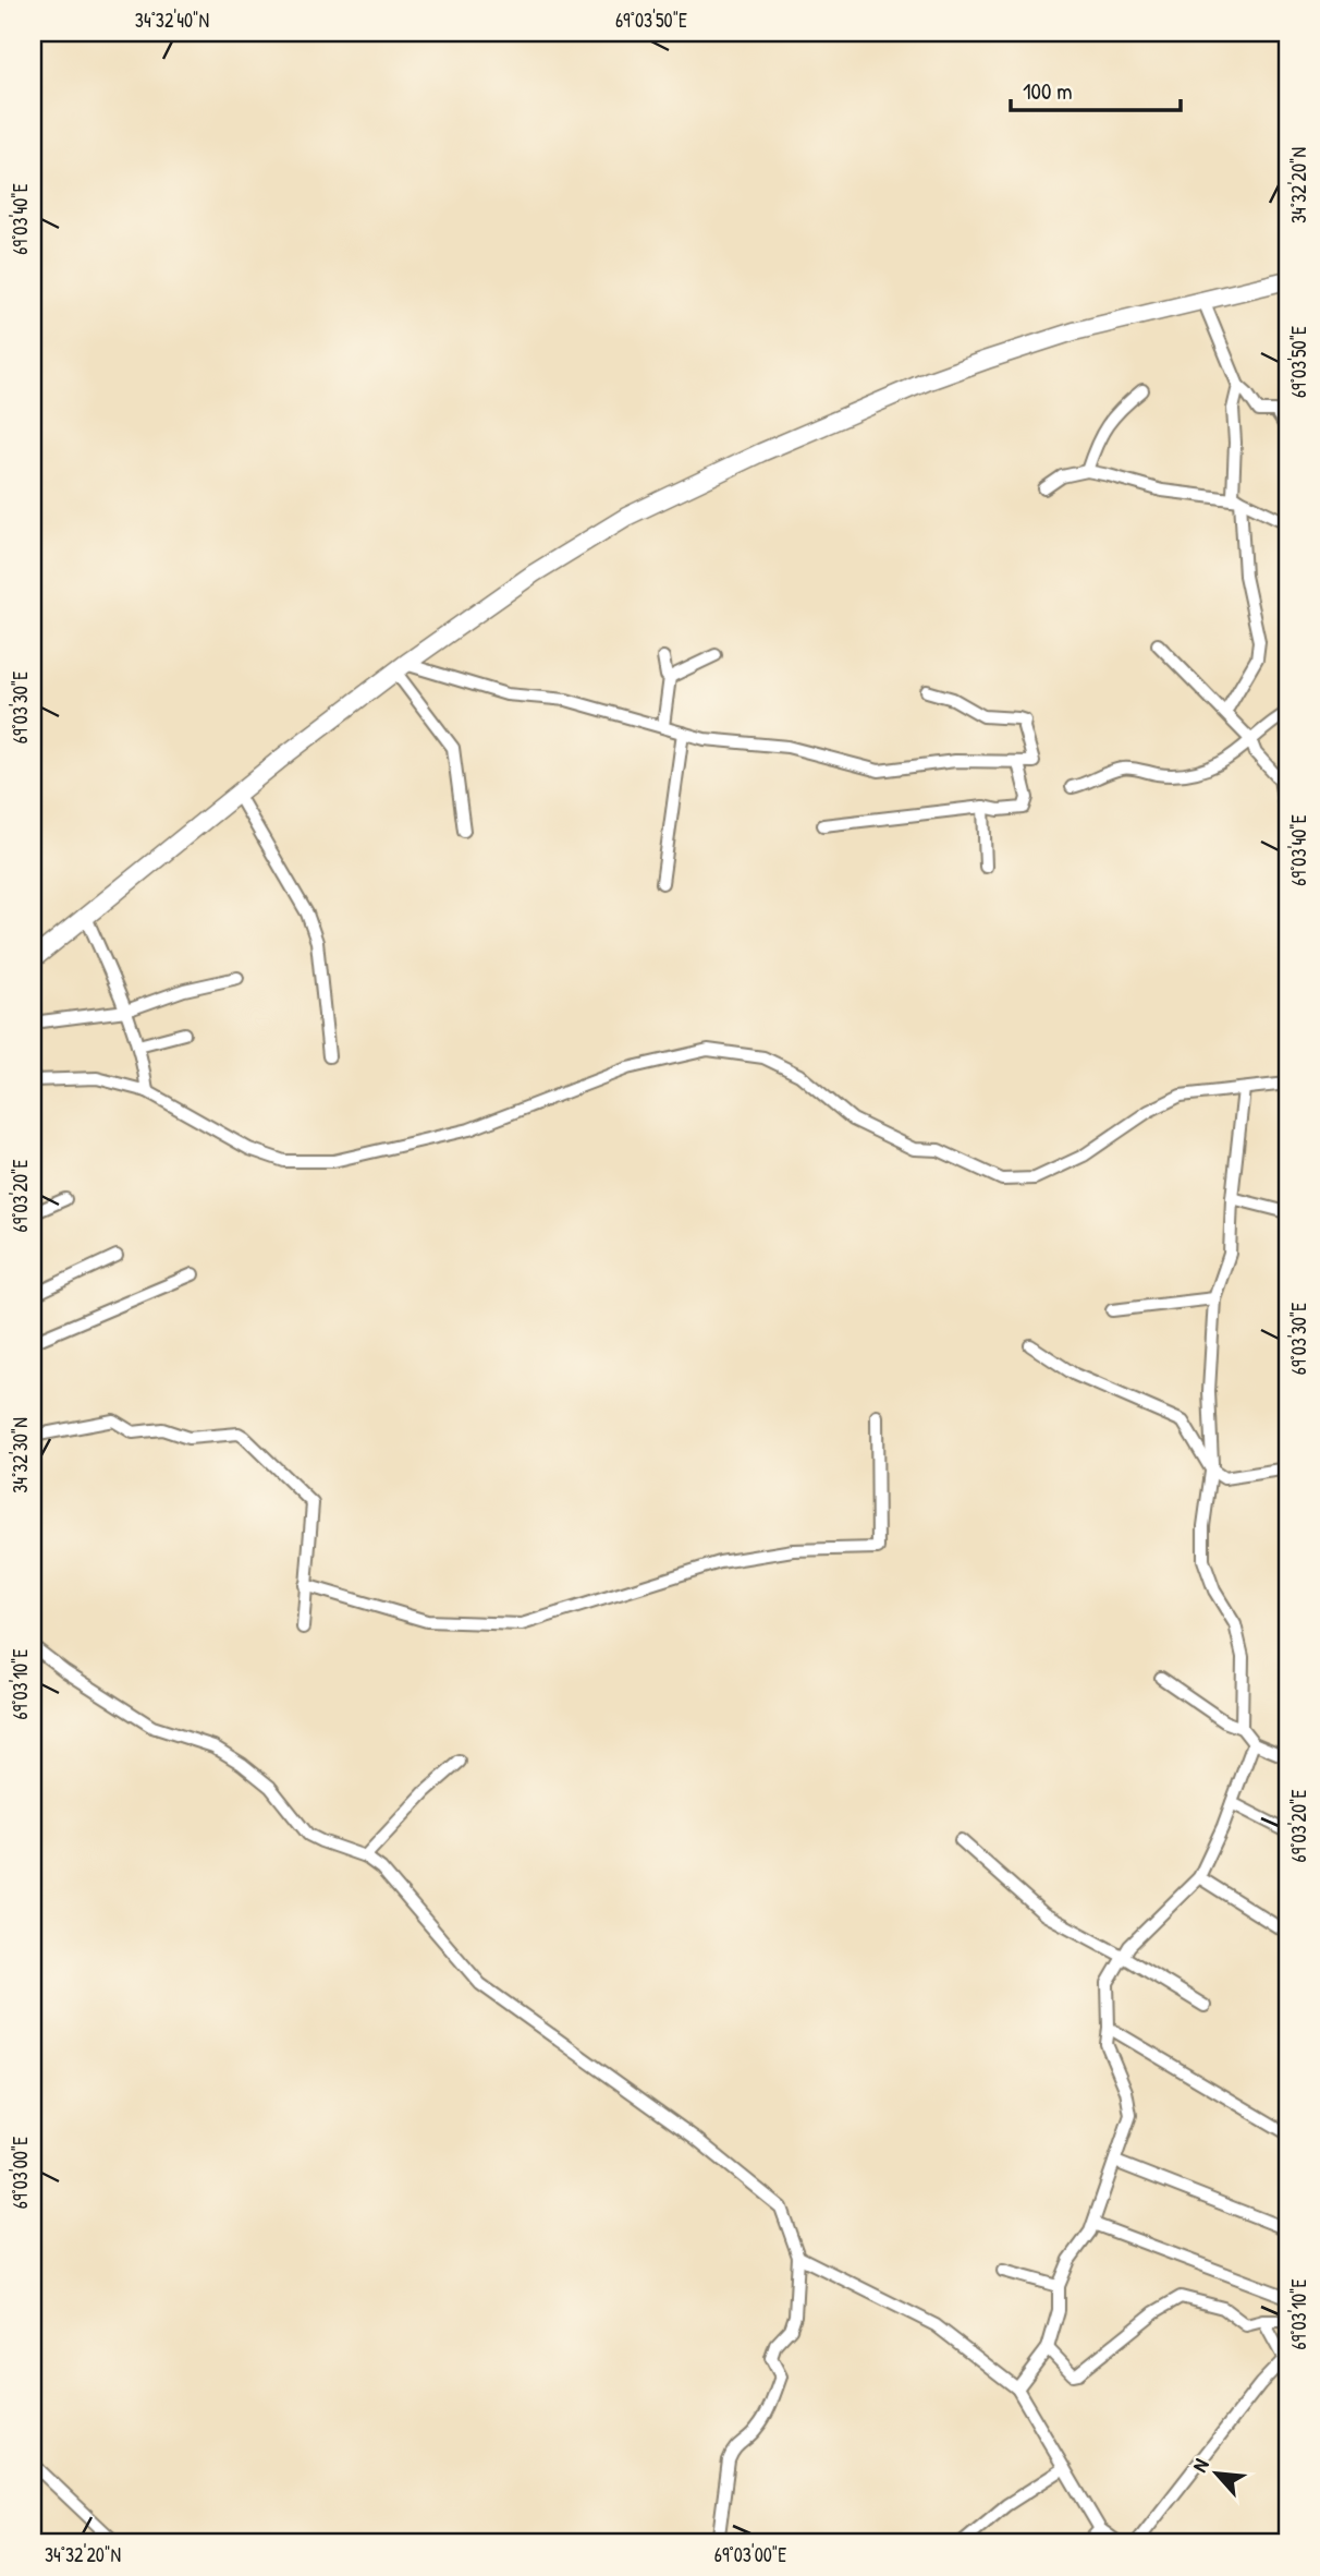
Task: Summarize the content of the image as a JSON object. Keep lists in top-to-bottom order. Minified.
{"scale_bar":"100 m","north":"top left","coordinates":["34°32'40\"N","69°03'50\"E","34°32'20\"N","69°03'40\"E","69°03'30\"E","69°03'20\"E","34°32'30\"N","69°03'10\"E","69°03'00\"E"]}
